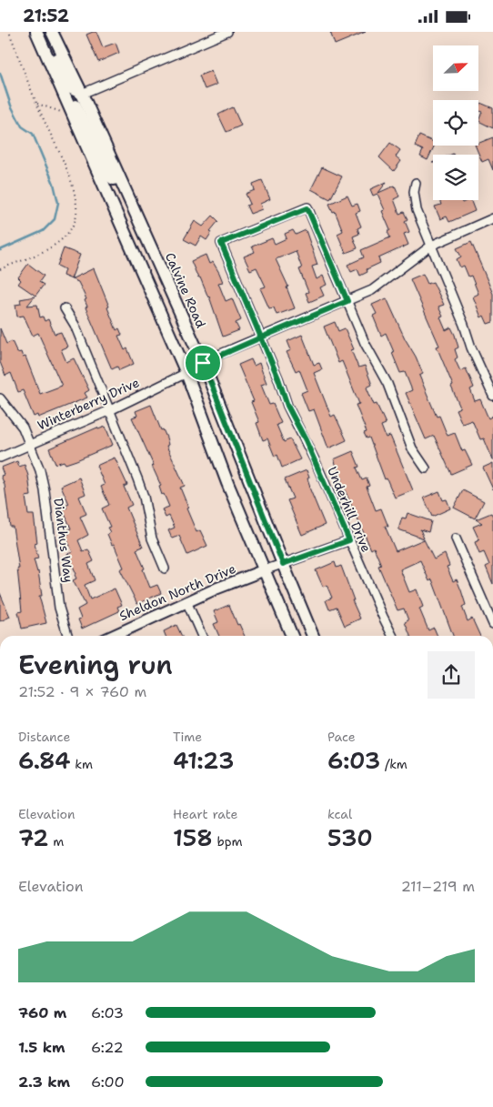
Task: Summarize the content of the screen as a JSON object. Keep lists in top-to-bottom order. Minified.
{"streets":{"main road":["Calvine Road"],"street":["Winterberry Drive","Underhill Drive","Dianthus Way","Sheldon North Drive"]},"crossings":[["Winterberry Drive","Dianthus Way"]],"north":"top right","page":{"status":"21:52","heading":["Evening run","21:52 · 9 × 760 m"],"stats":[["Distance","6.84 km"],["Time","41:23"],["Pace","6:03 /km"],["Elevation","72 m"],["Heart rate","158 bpm"],["kcal","530"]],"chart":["Elevation","211–219 m"],"list":[{"name":"760 m","note":"6:03"},{"name":"1.5 km","note":"6:22"},{"name":"2.3 km","note":"6:00"}]}}
